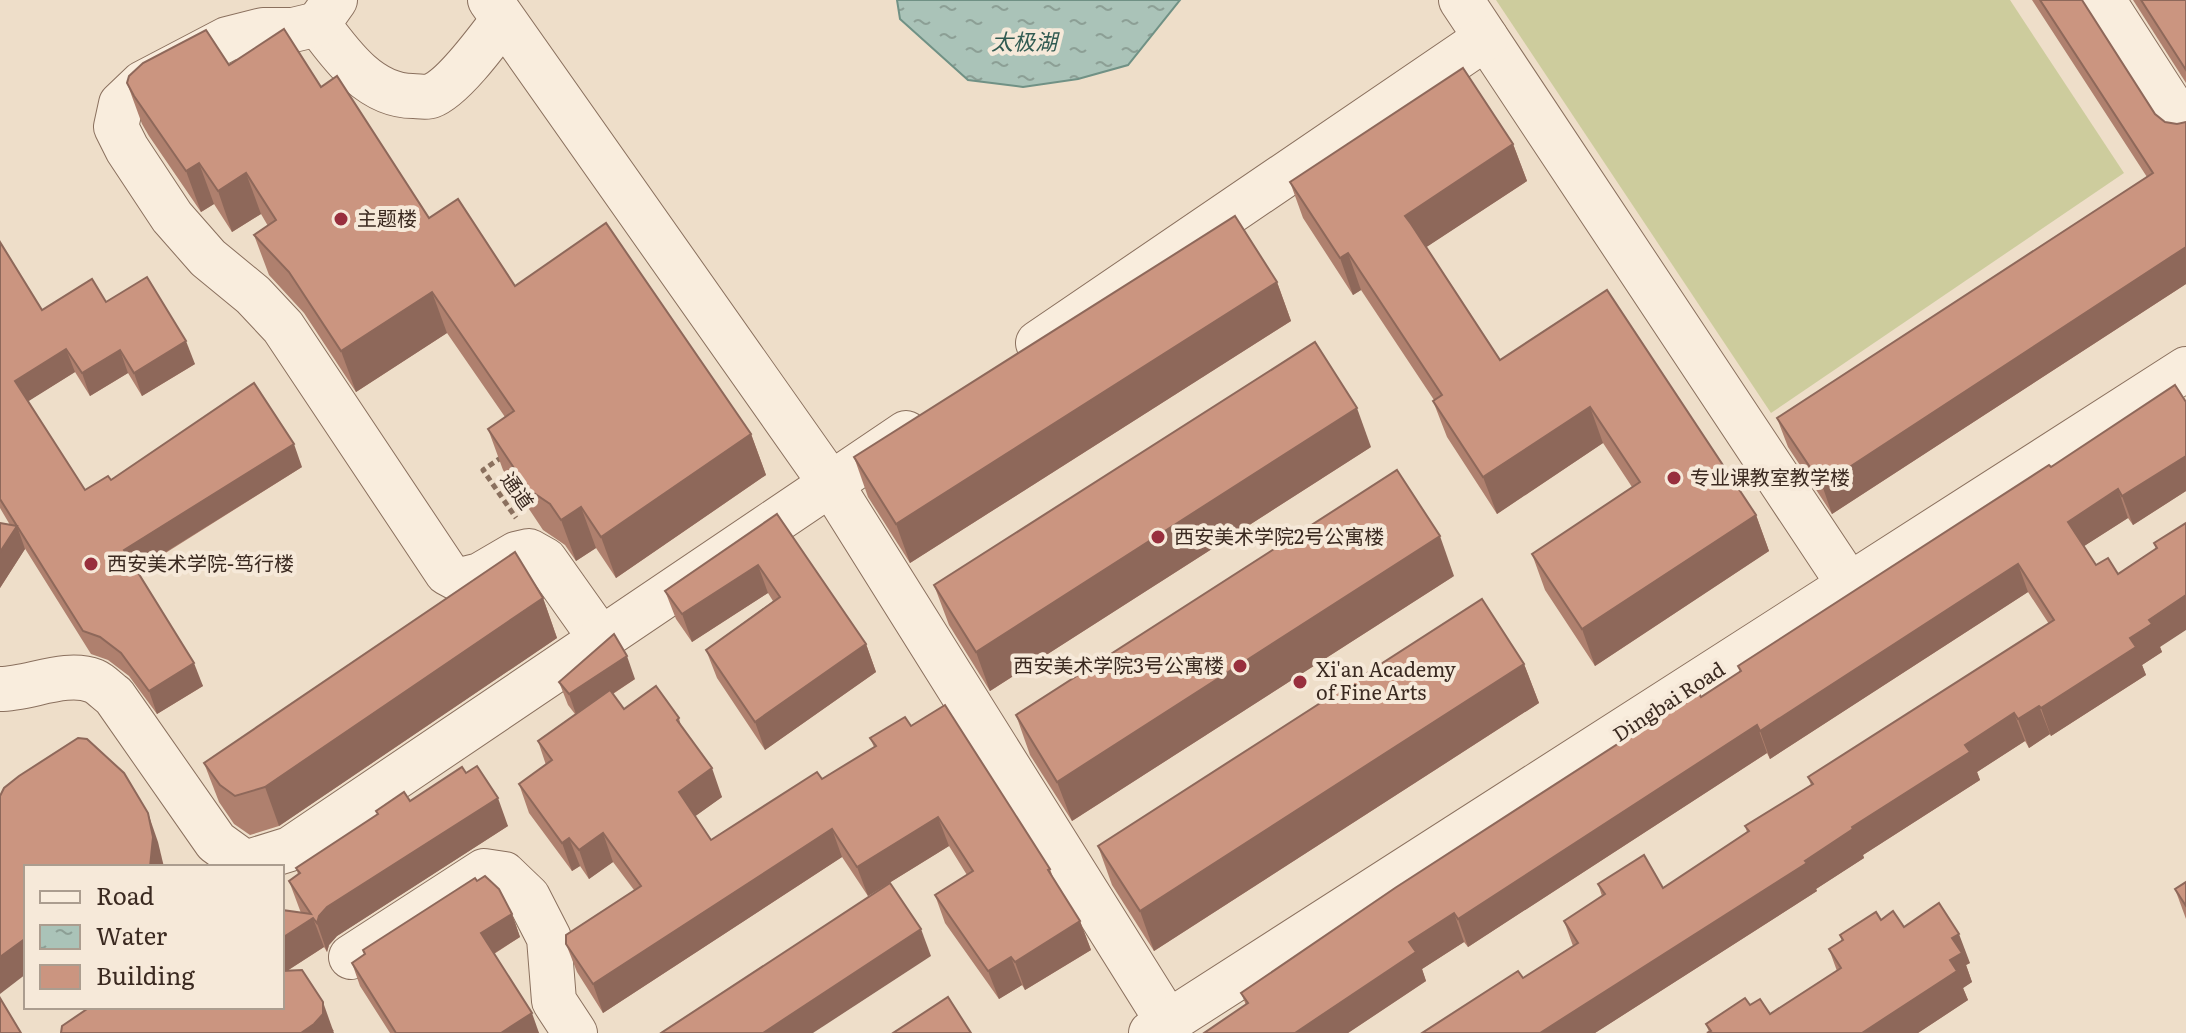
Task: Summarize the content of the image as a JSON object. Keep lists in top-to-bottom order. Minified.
{"streets":{"street":["Dingbai Road"],"path":["通道"]},"water":["太极湖"],"places":["主题楼","专业课教室教学楼","西安美术学院2号公寓楼","西安美术学院-笃行楼","西安美术学院3号公寓楼","Xi'an Academy of Fine Arts"],"legend":["Road","Water","Building"]}
